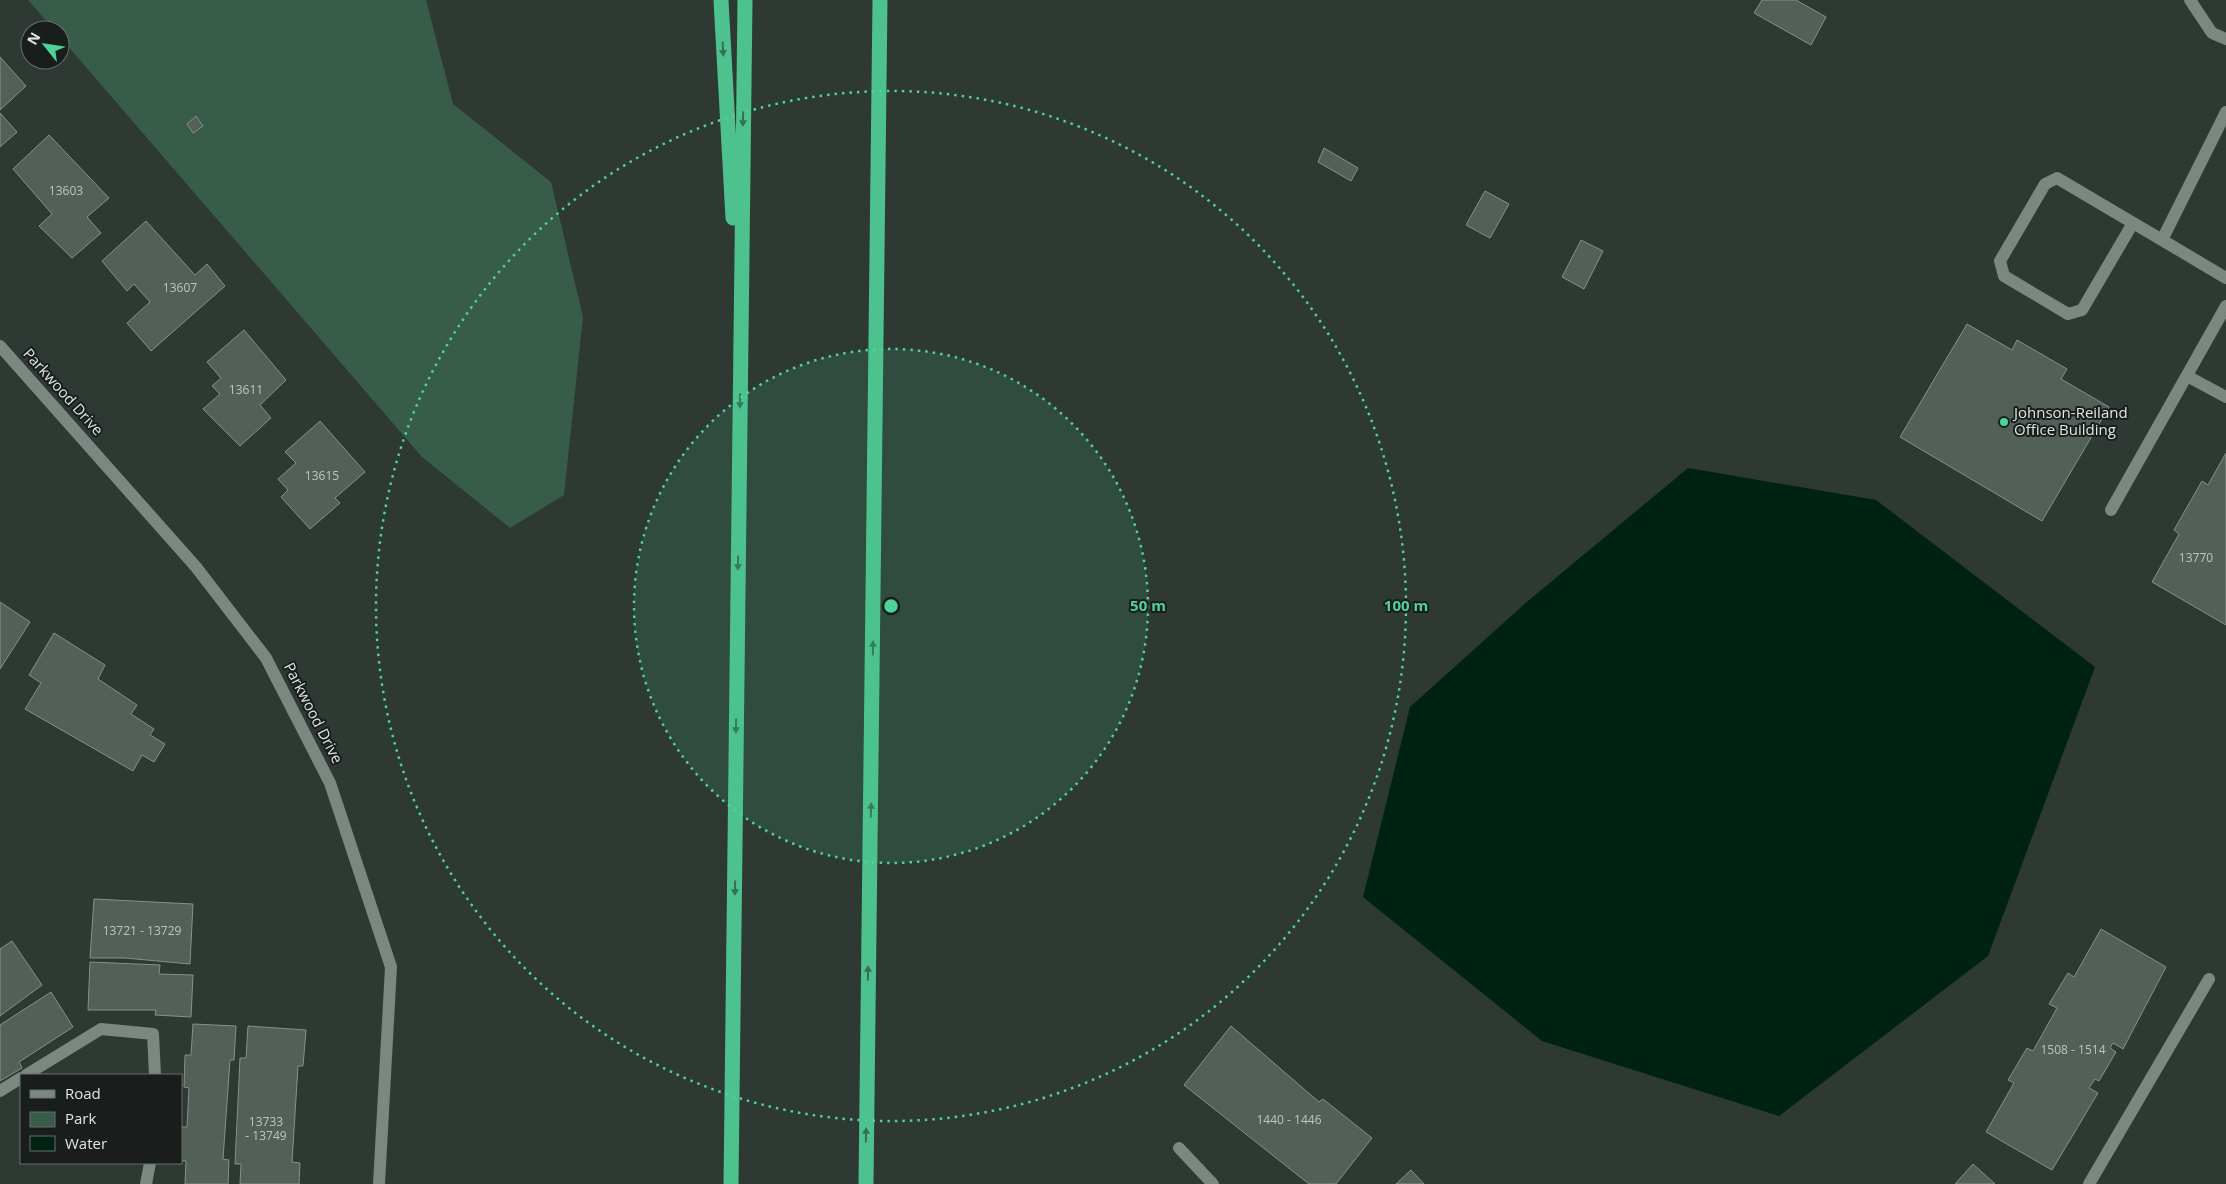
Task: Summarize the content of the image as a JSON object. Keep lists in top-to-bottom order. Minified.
{"streets":{"street":["Parkwood Drive"]},"places":["Johnson-Reiland Office Building"],"house_numbers":["13603","13607","13611","13615","13770","13721 - 13729","1508 - 1514","1440 - 1446","13733 - 13749"],"legend":["Road","Park","Water"],"north":"top left","rings":["50 m","100 m"]}
